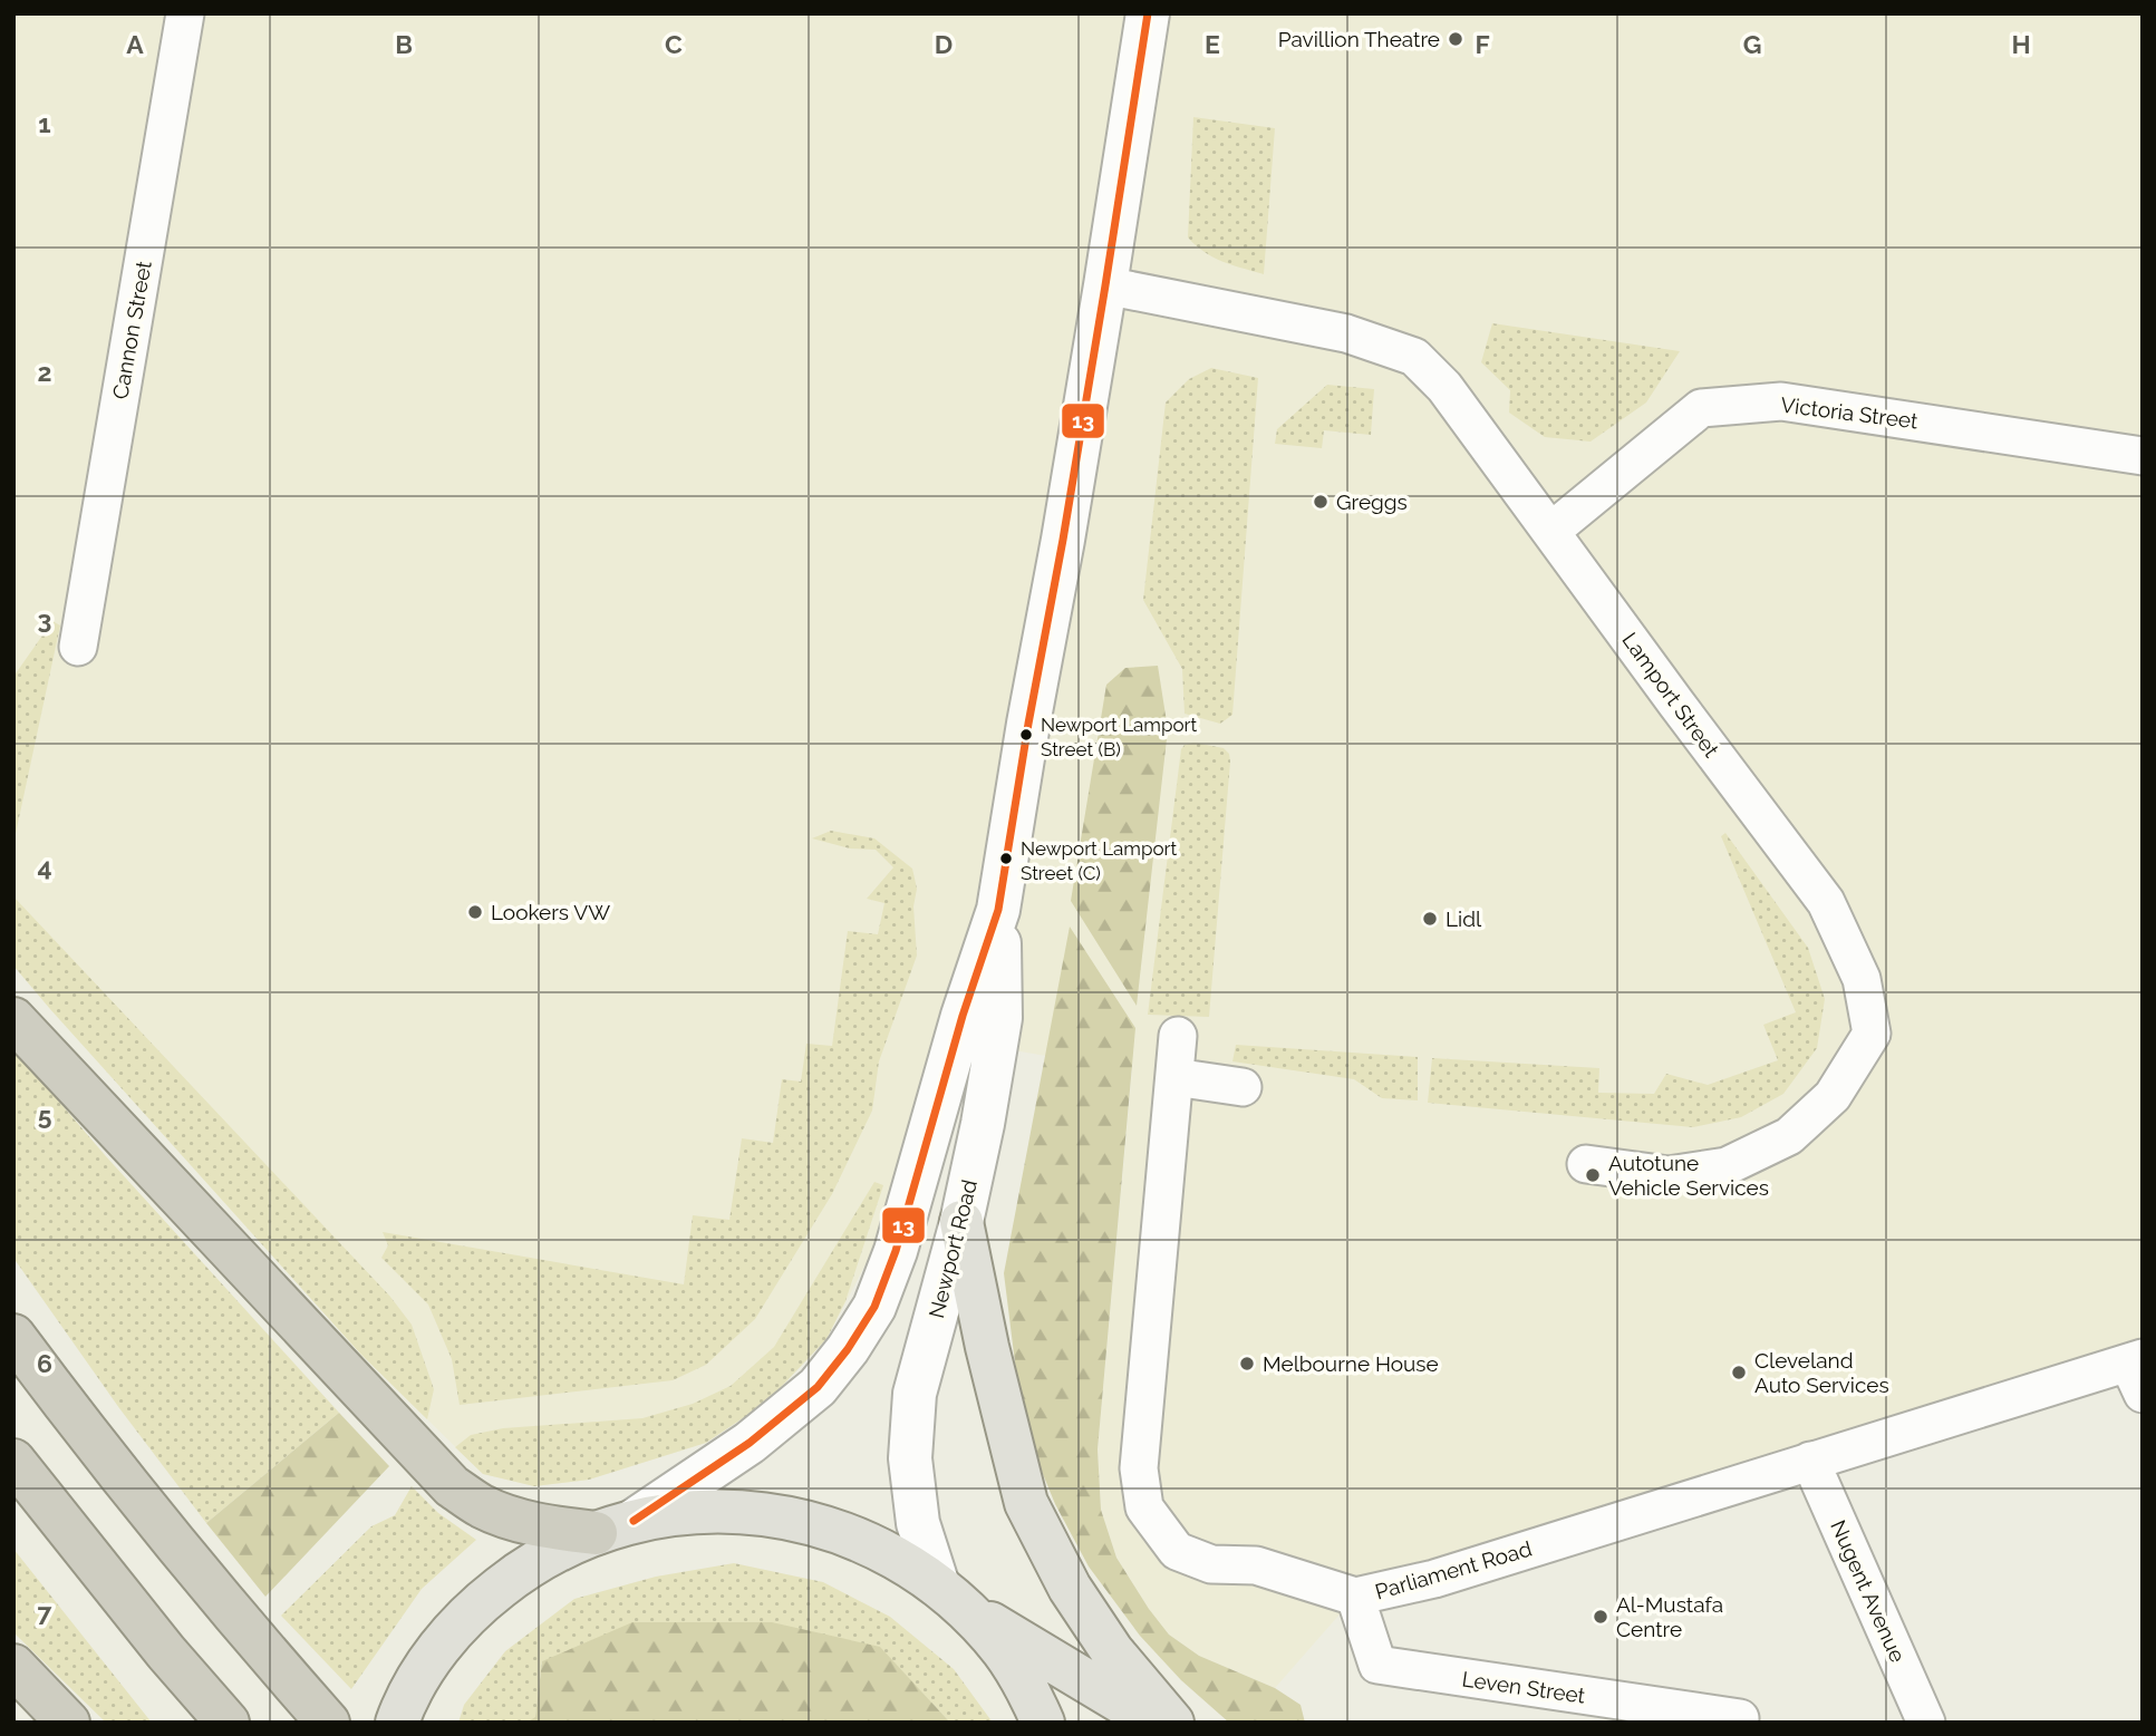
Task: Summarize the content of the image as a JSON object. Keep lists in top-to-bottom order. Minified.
{"streets":{"main road":["Newport Road"],"street":["Cannon Street","Victoria Street","Lamport Street","Parliament Road","Nugent Avenue","Leven Street"]},"crossings":[["Victoria Street","Lamport Street"],["Lamport Street","Newport Road"],["Parliament Road","Nugent Avenue"],["Parliament Road","Leven Street"]],"places":["Pavillion Theatre","Greggs","Newport Lamport Street (B)","Newport Lamport Street (C)","Lookers VW","Lidl","Autotune Vehicle Services","Melbourne House","Cleveland Auto Services","Al-Mustafa Centre"],"lines":["transit line 13"],"grid":{"columns":["A","B","C","D","E","F","G","H"],"rows":["1","2","3","4","5","6","7"]}}
